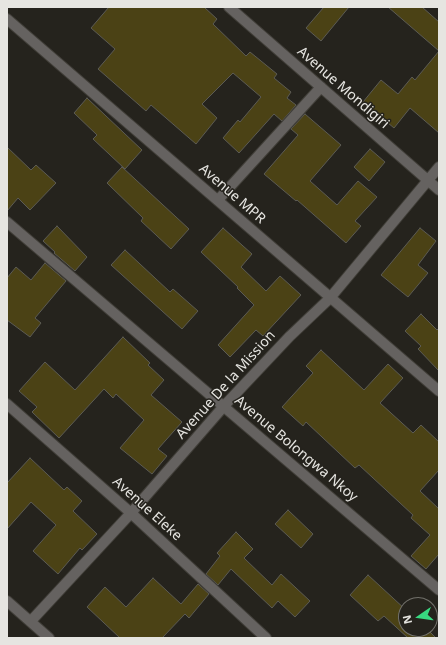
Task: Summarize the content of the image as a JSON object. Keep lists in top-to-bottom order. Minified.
{"streets":{"street":["Avenue Mondigiri","Avenue MPR","Avenue De la Mission","Avenue Bolongwa Nkoy","Avenue Eleke"]},"crossings":[["Avenue Mondigiri","Avenue De la Mission"],["Avenue MPR","Avenue De la Mission"],["Avenue De la Mission","Avenue Bolongwa Nkoy"],["Avenue De la Mission","Avenue Eleke"]],"north":"left"}
